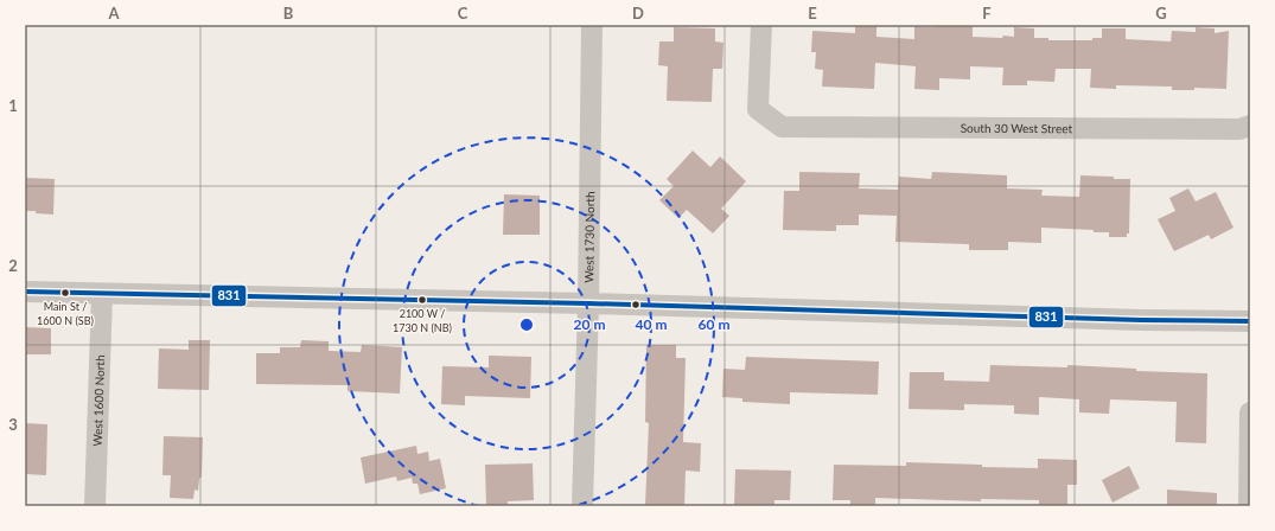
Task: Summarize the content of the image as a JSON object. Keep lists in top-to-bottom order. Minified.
{"streets":{"street":["South 30 West Street","West 1730 North","West 1600 North"]},"places":["Main St / 1600 N (SB)","2100 W / 1730 N (NB)"],"lines":["transit line 831"],"grid":{"columns":["A","B","C","D","E","F","G"],"rows":["1","2","3"]},"rings":["20 m","40 m","60 m"]}
